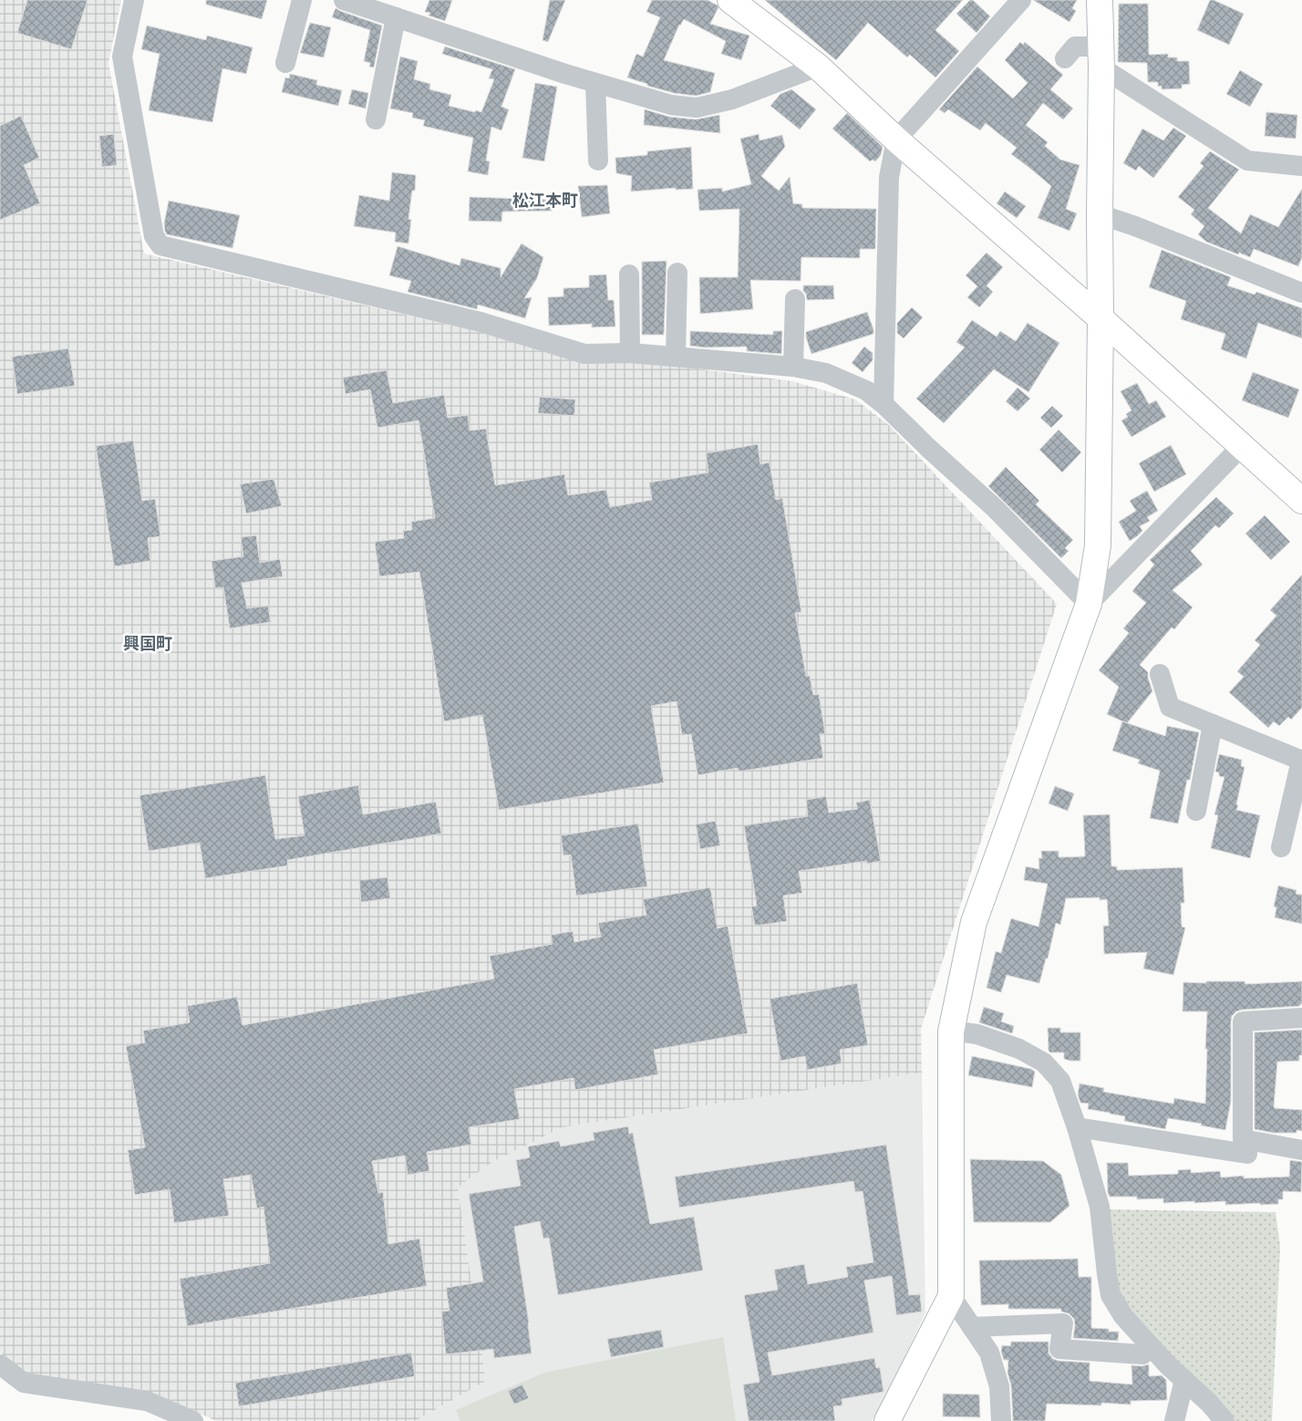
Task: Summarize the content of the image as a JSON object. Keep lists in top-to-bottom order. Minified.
{"districts":["松江本町","興国町"]}
